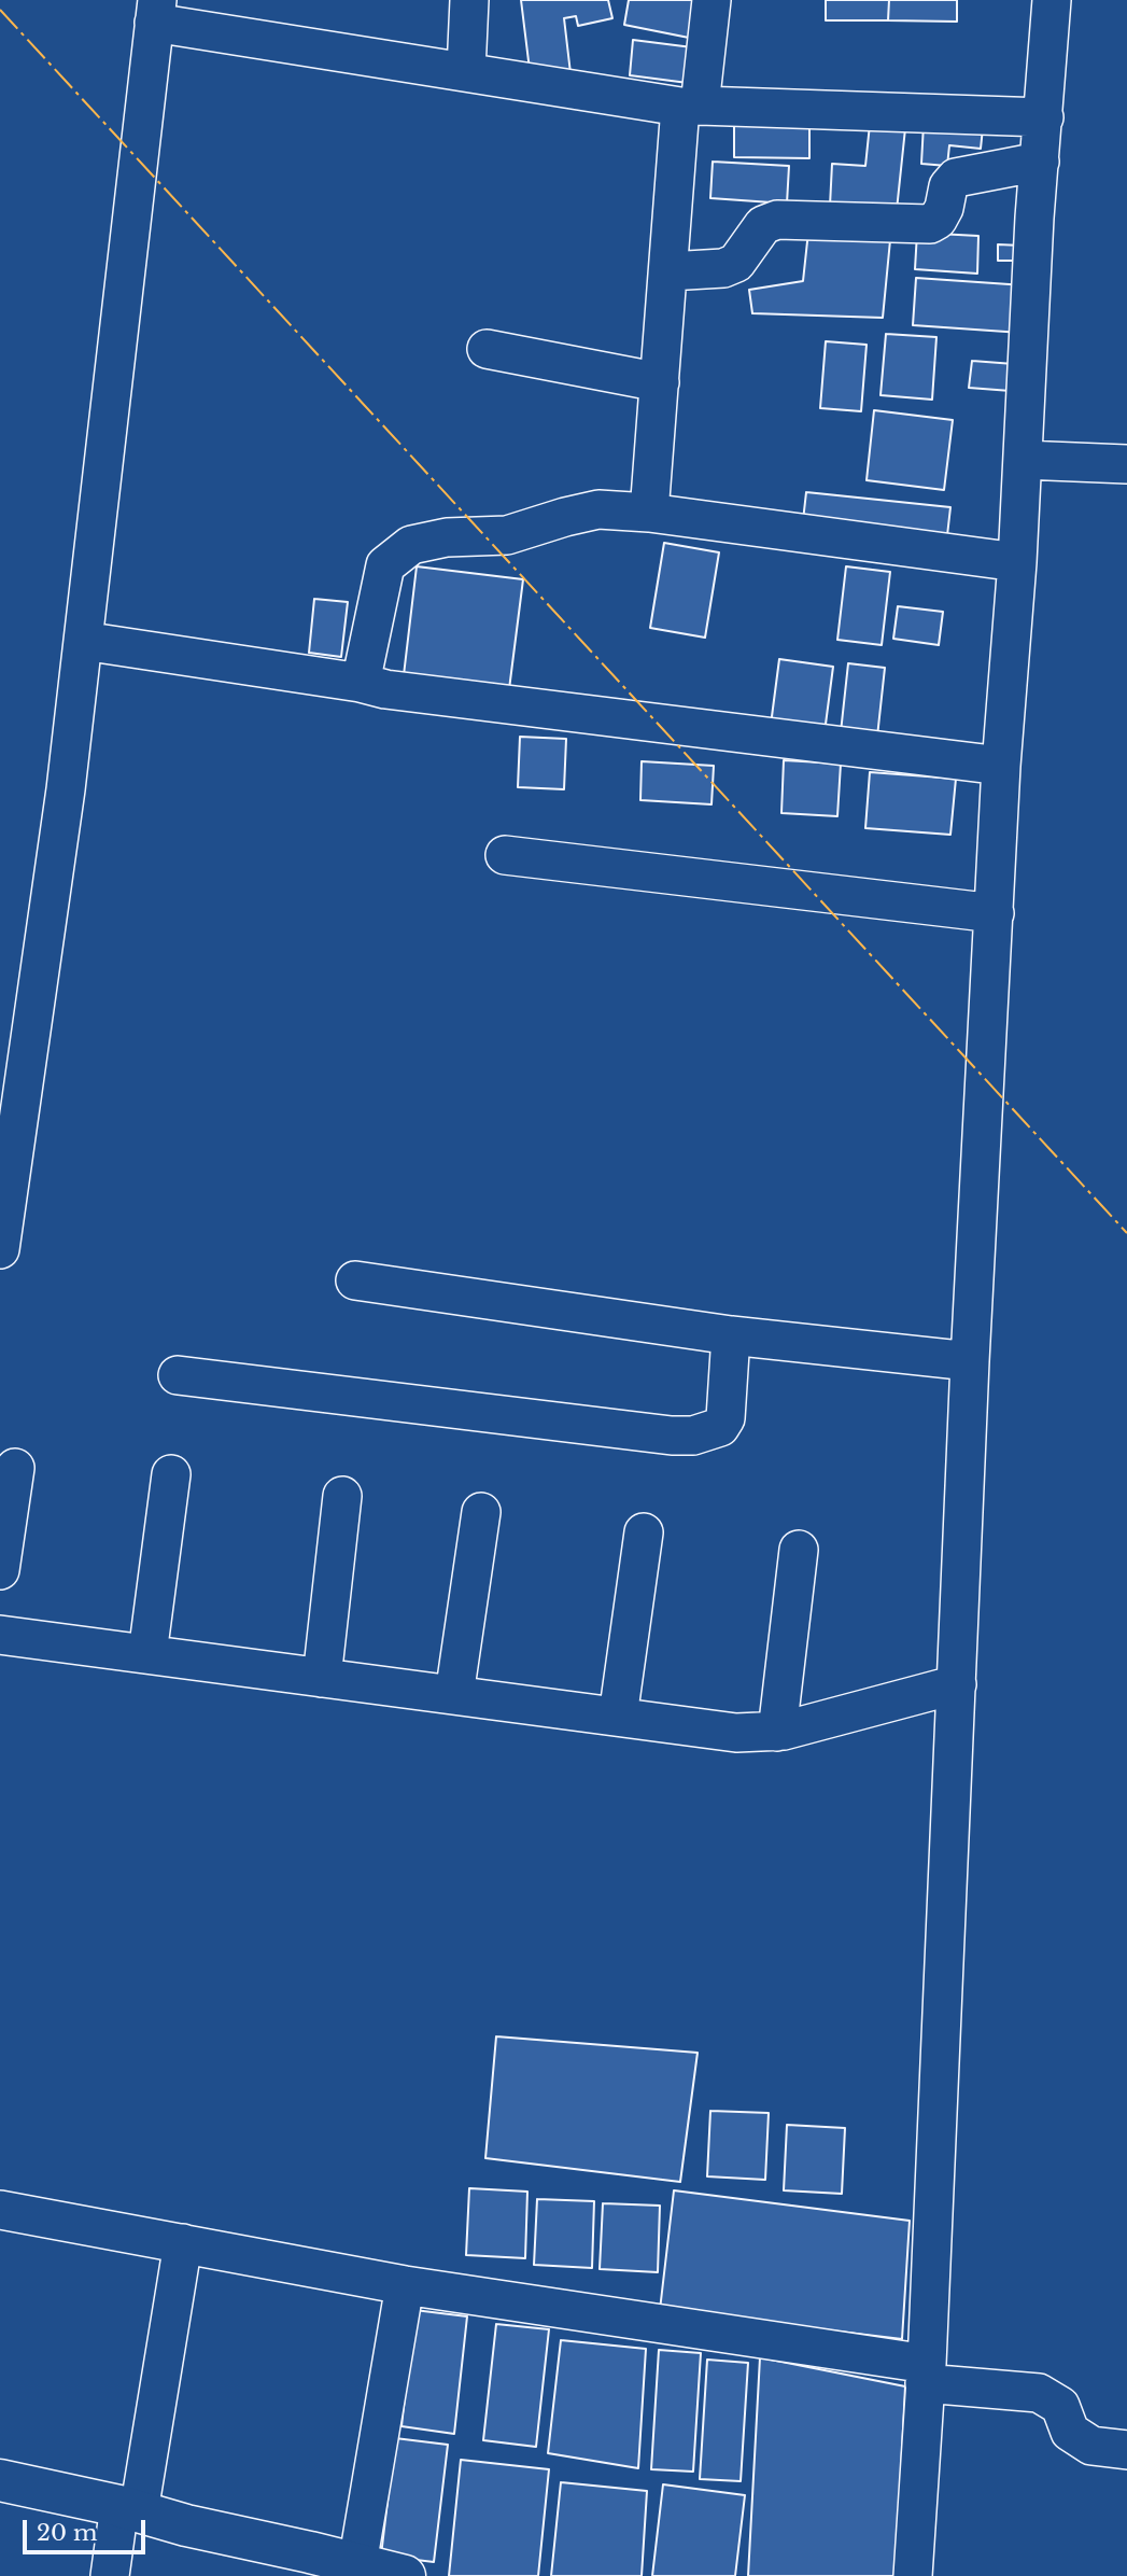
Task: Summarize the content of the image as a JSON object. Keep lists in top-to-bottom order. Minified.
{"scale_bar":"20 m"}
